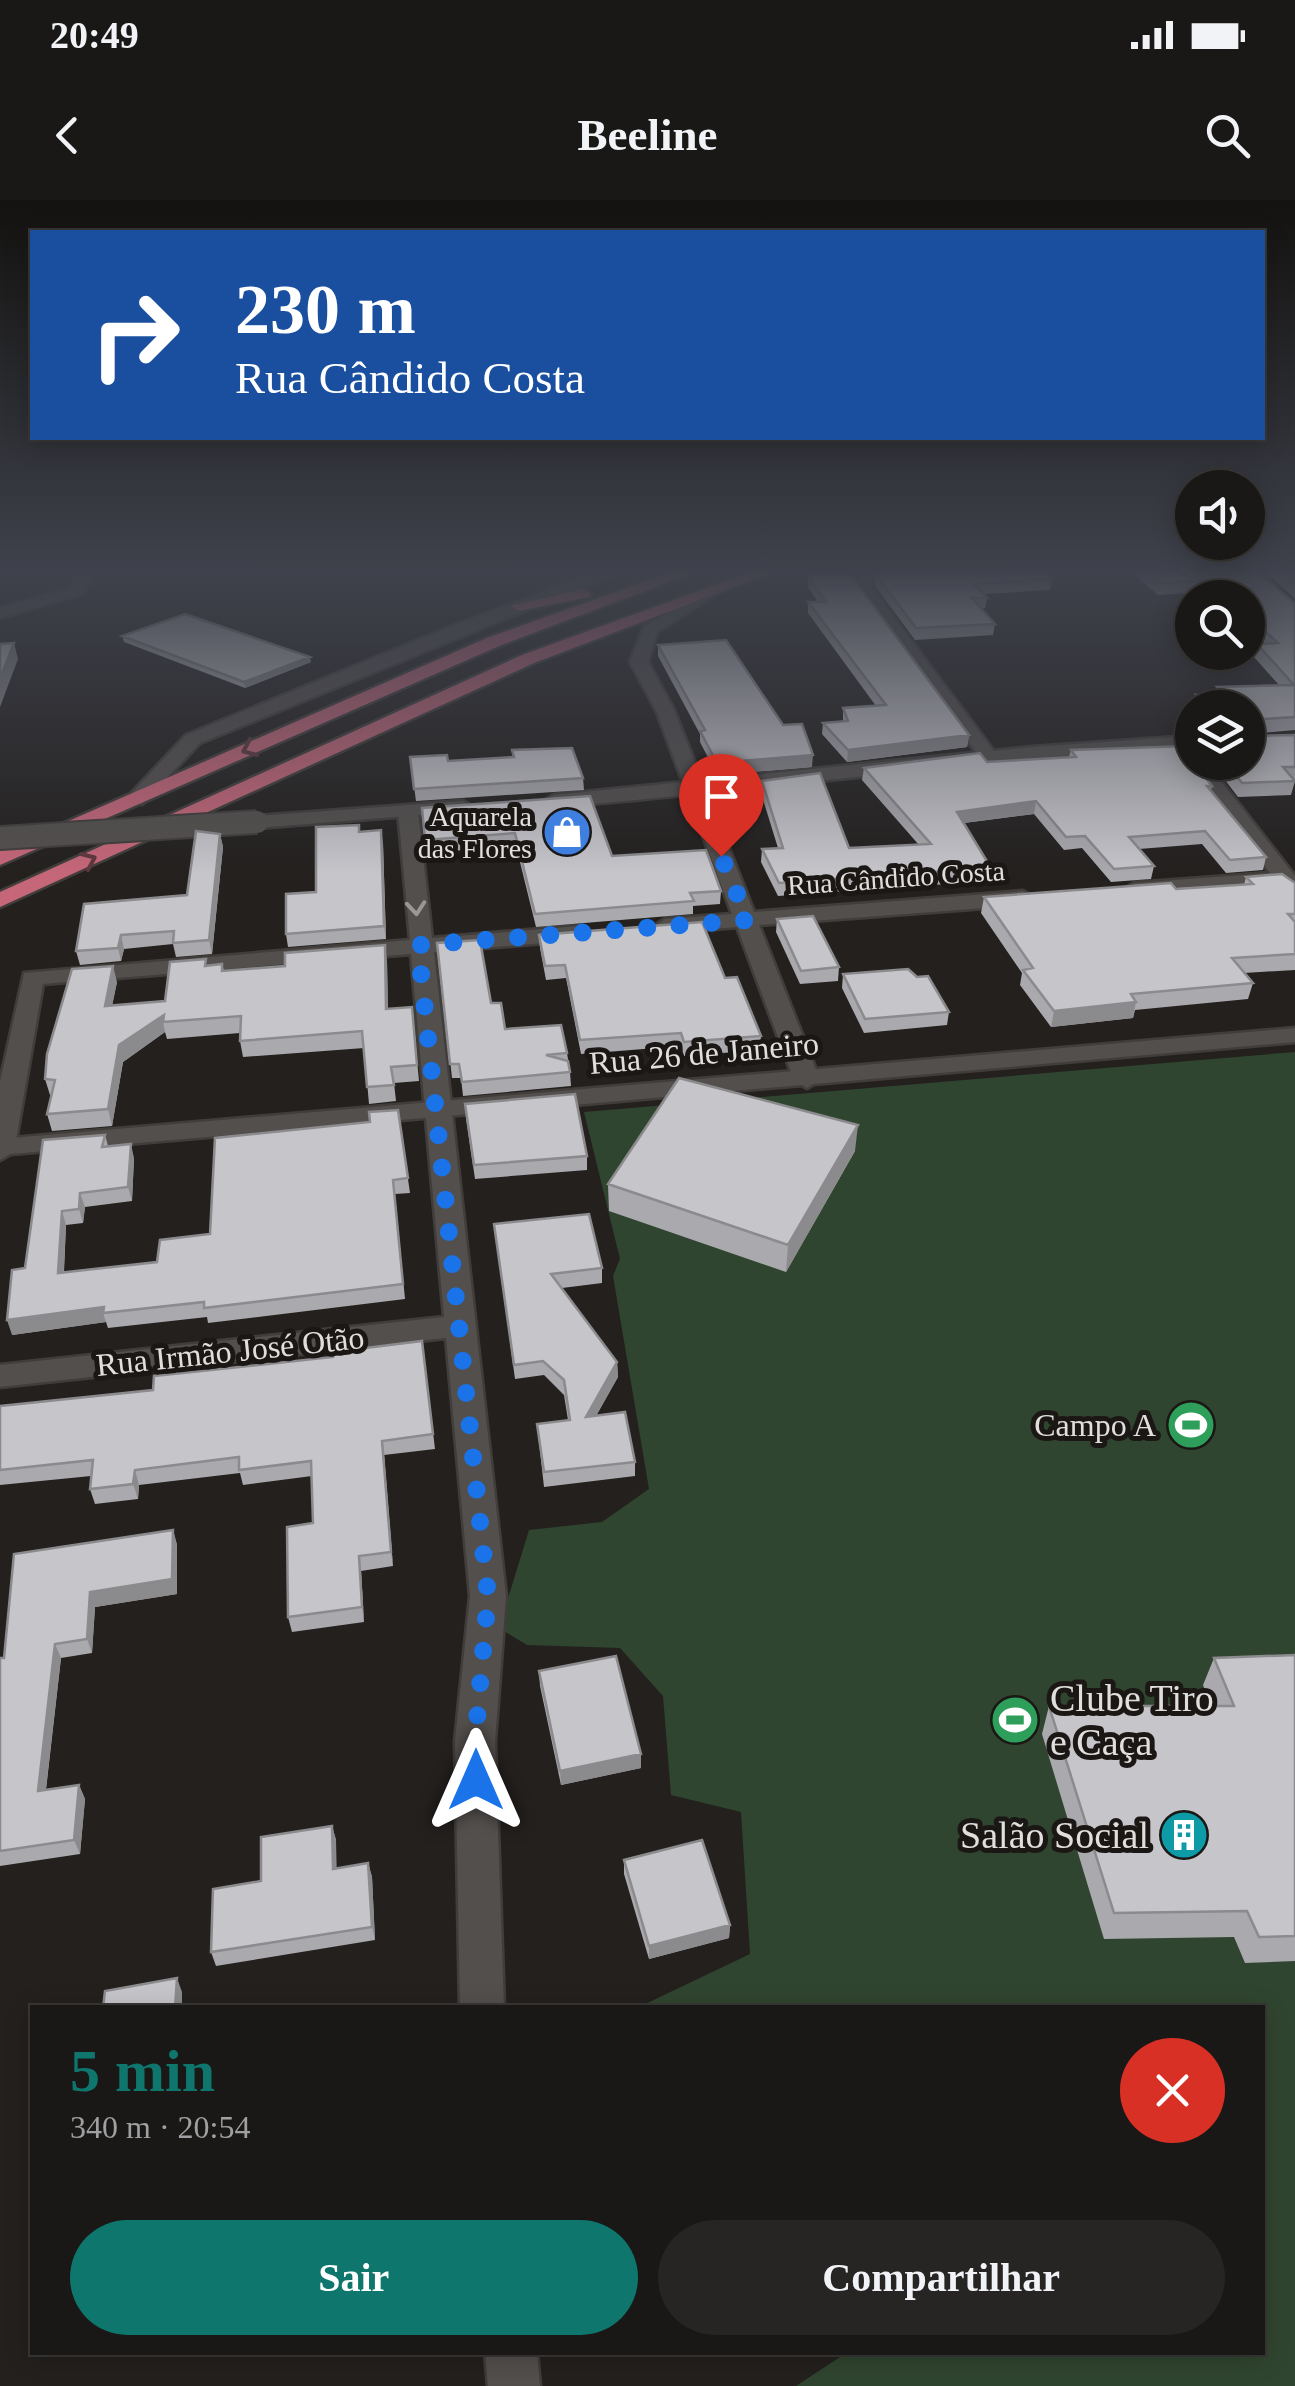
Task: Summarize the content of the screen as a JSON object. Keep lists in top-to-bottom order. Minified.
{"streets":{"street":["Rua Cândido Costa","Rua 26 de Janeiro","Rua Irmão José Otão"]},"places":{"shop":["Aquarela das Flores"],"sports":["Campo A","Clube Tiro e Caça"],"building":["Salão Social"]},"page":{"status":"20:49","header":"Beeline","turn":["230 m","Rua Cândido Costa"],"heading":["5 min","340 m · 20:54"],"buttons":["Sair","Compartilhar"]}}
